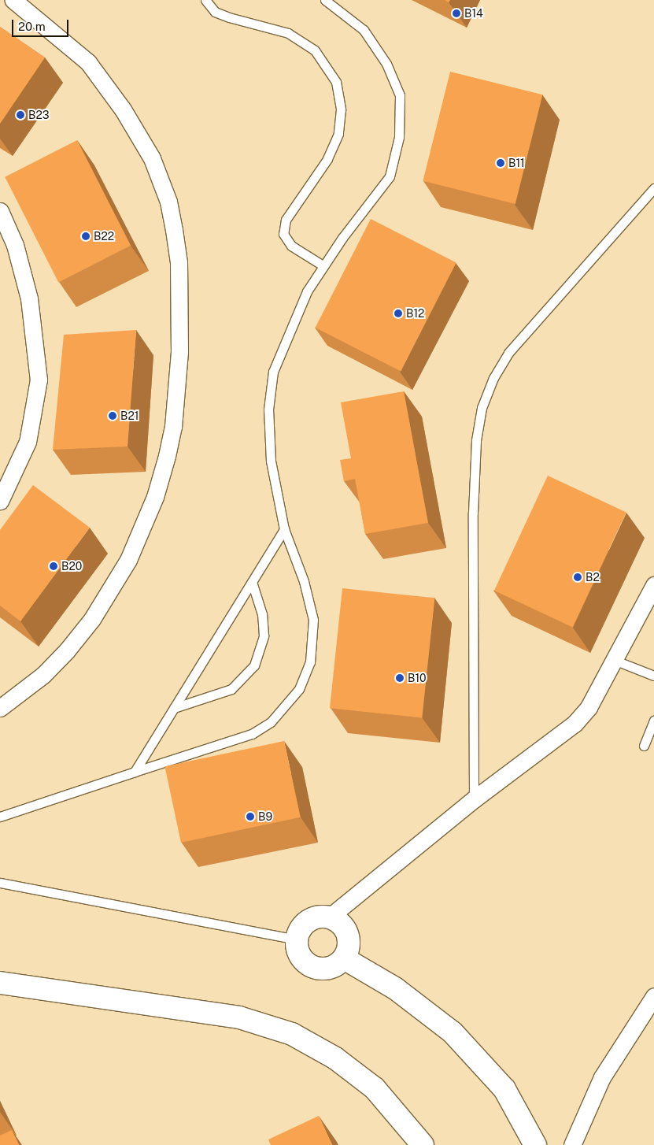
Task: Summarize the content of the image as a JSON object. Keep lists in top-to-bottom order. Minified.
{"places":["B14","B23","B11","B22","B12","B21","B20","B2","B10","B9"],"scale_bar":"20 m"}
